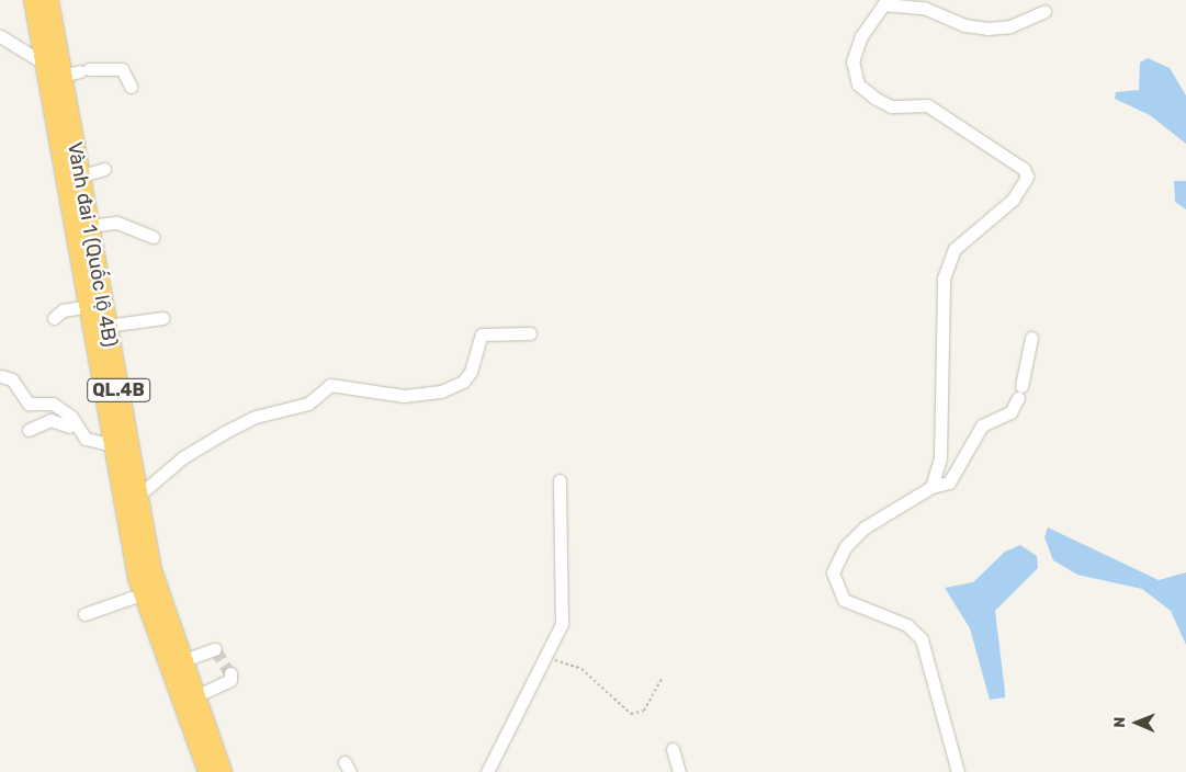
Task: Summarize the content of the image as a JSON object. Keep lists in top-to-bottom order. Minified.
{"streets":{"highway":["Vành đai 1 (Quốc lộ 4B)","QL.4B"]},"north":"left"}
